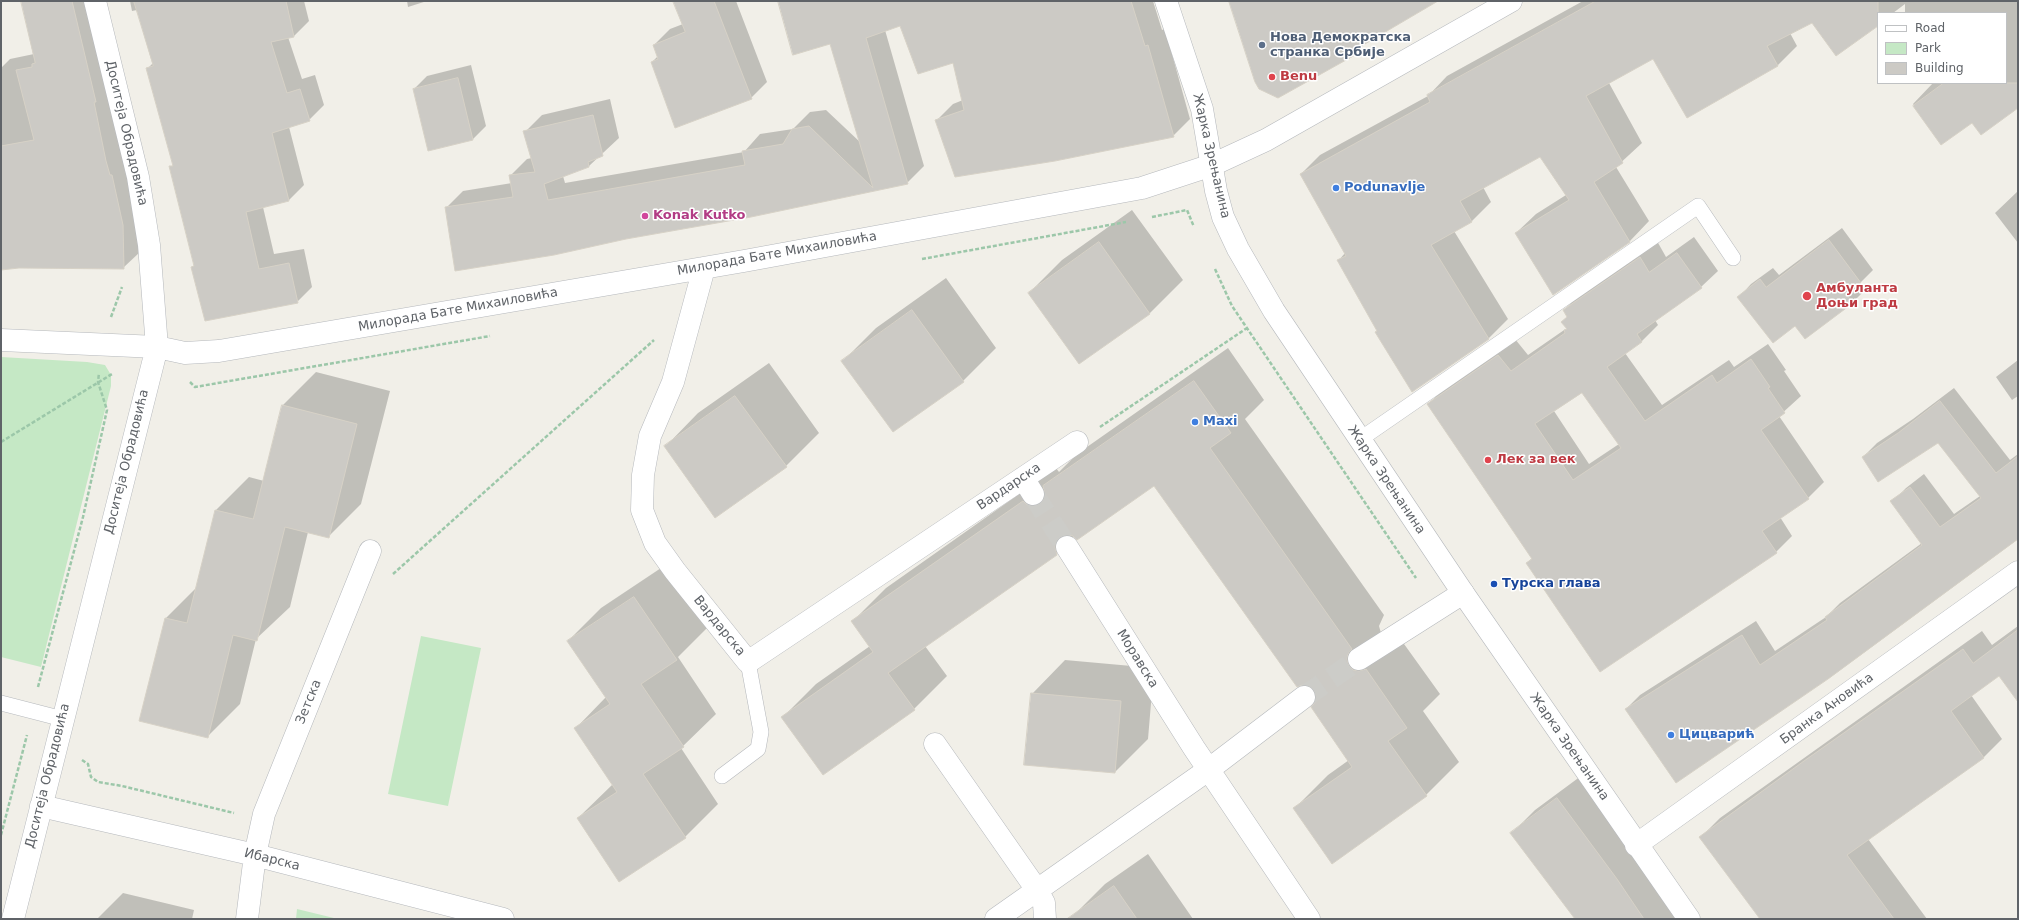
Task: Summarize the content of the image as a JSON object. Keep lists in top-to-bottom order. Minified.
{"streets":{"street":["Доситеја Обрадовића","Жарка Зрењанина","Милорада Бате Михаиловића","Вардарска","Моравска","Зетска","Бранка Ановића","Ибарска"]},"crossings":[["Доситеја Обрадовића","Милорада Бате Михаиловића"],["Доситеја Обрадовића","Ибарска"],["Жарка Зрењанина","Милорада Бате Михаиловића"],["Жарка Зрењанина","Бранка Ановића"],["Милорада Бате Михаиловића","Вардарска"],["Зетска","Ибарска"]],"places":["Нова Демократска странка Србије","Benu","Podunavlje","Konak Kutko","Амбуланта Доњи град","Maxi","Лек за век","Турска глава","Цицварић"],"legend":["Road","Park","Building"]}
